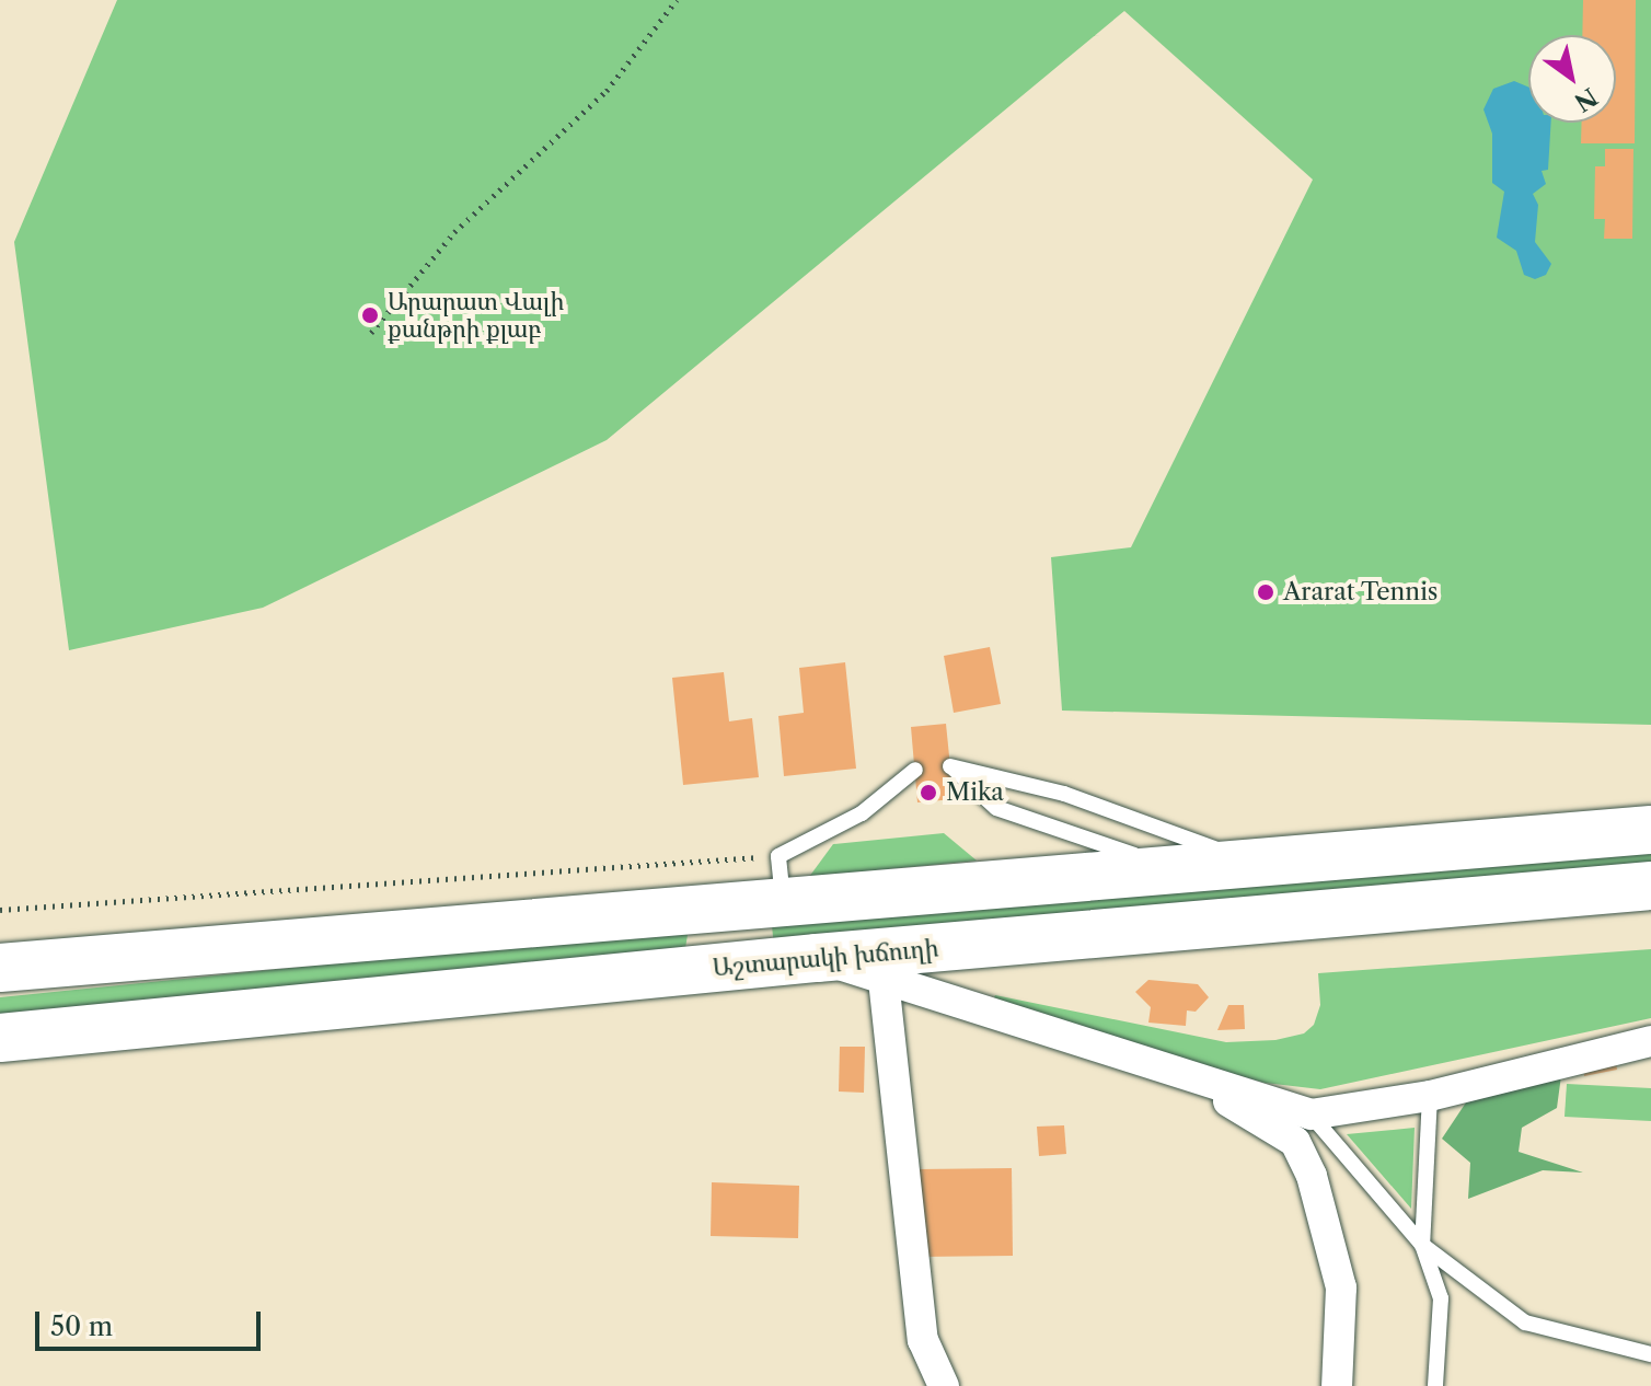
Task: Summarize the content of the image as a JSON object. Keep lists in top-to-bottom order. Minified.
{"streets":{"highway":["Աշտարակի խճուղի"]},"places":["Արարատ Վալի քանթրի քլաբ","Ararat Tennis","Mika"],"scale_bar":"50 m","north":"bottom right"}
